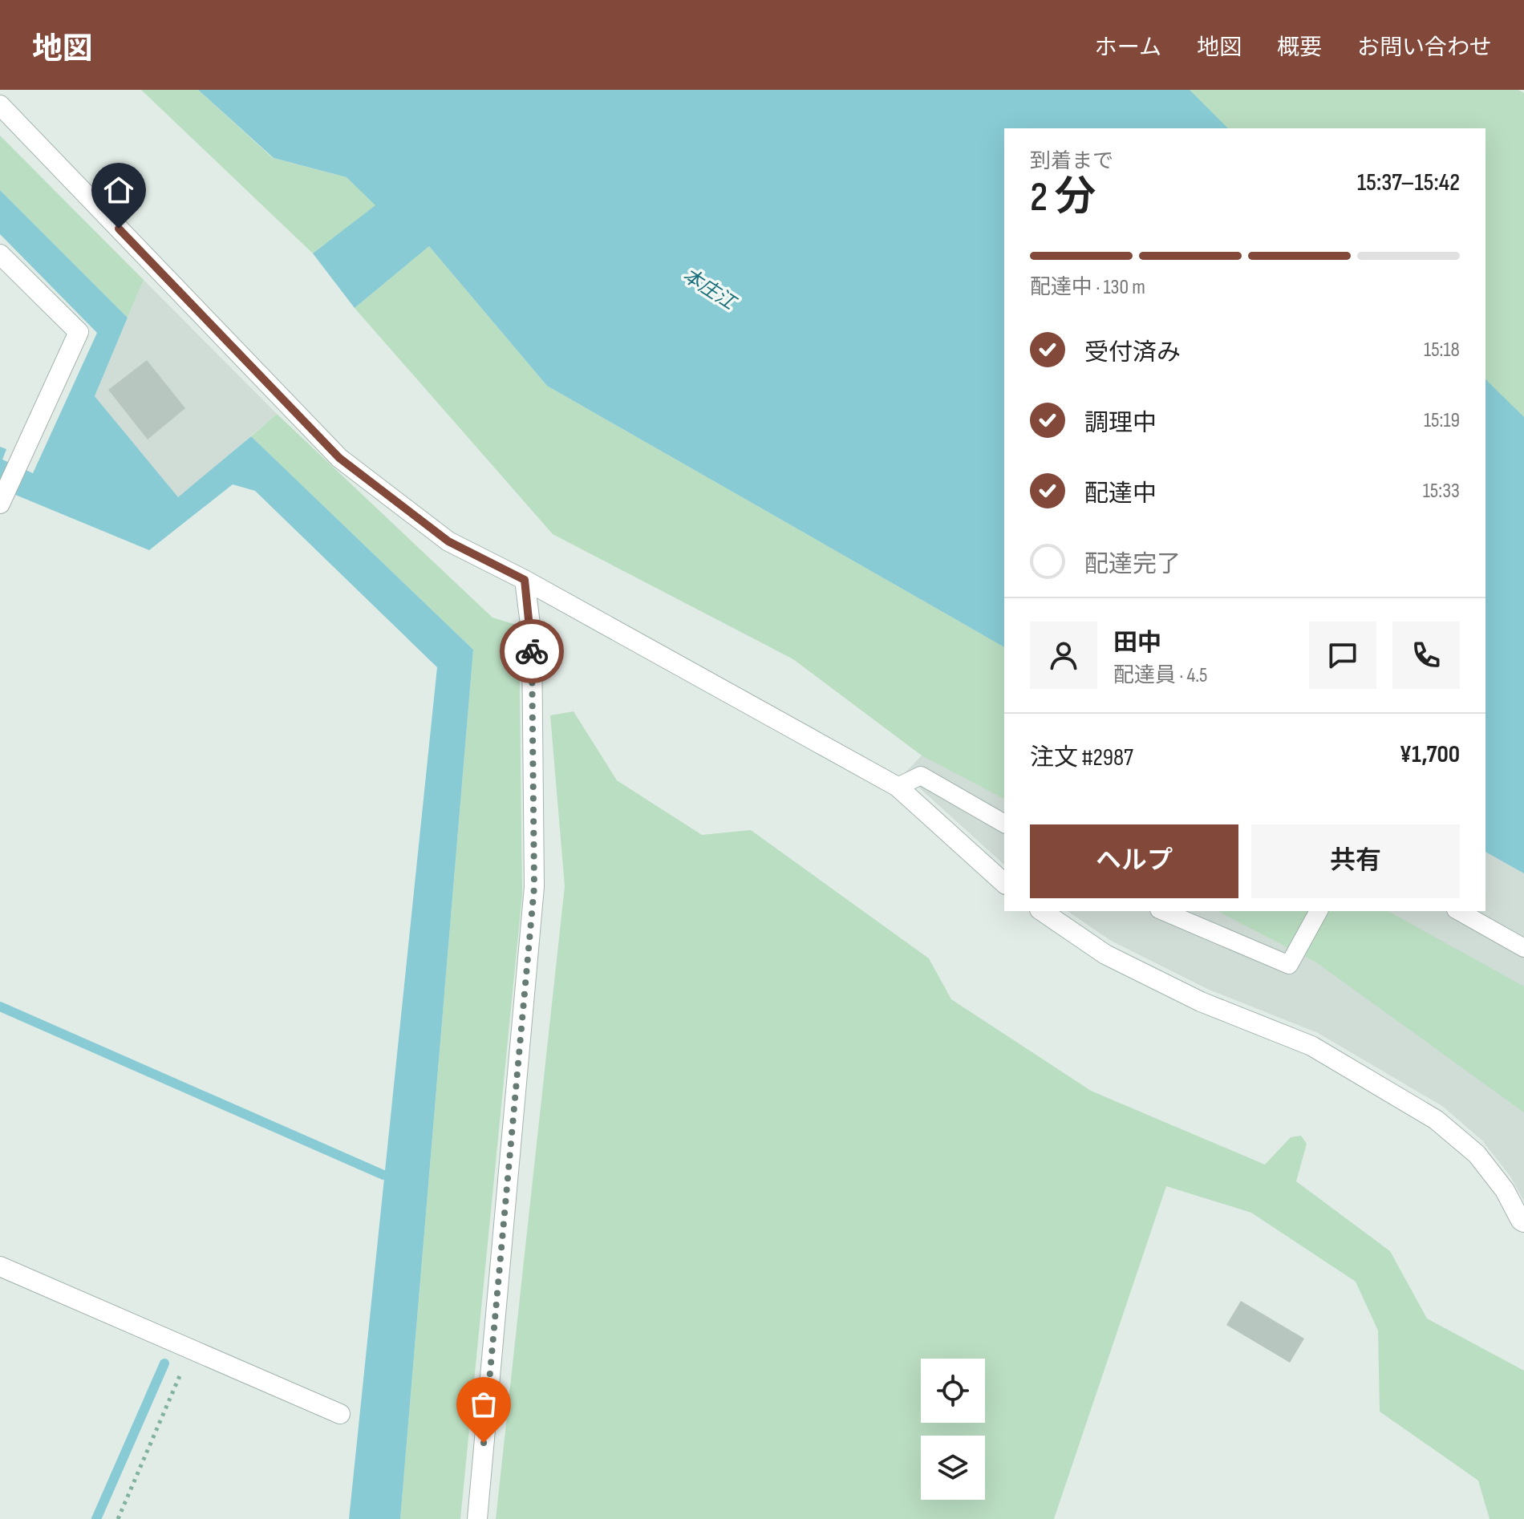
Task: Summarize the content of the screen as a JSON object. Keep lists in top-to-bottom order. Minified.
{"water":["本庄江"],"page":{"header":"地図","nav":["ホーム","地図","概要","お問い合わせ"],"heading":["2 分","到着まで","15:37–15:42"],"panel":["田中","配達員 · 4.5","注文 #2987","¥1,700"],"bar":"配達中 · 130 m","list":[["受付済み","15:18"],["調理中","15:19"],["配達中","15:33"],"配達完了"],"buttons":["ヘルプ","共有"]}}
